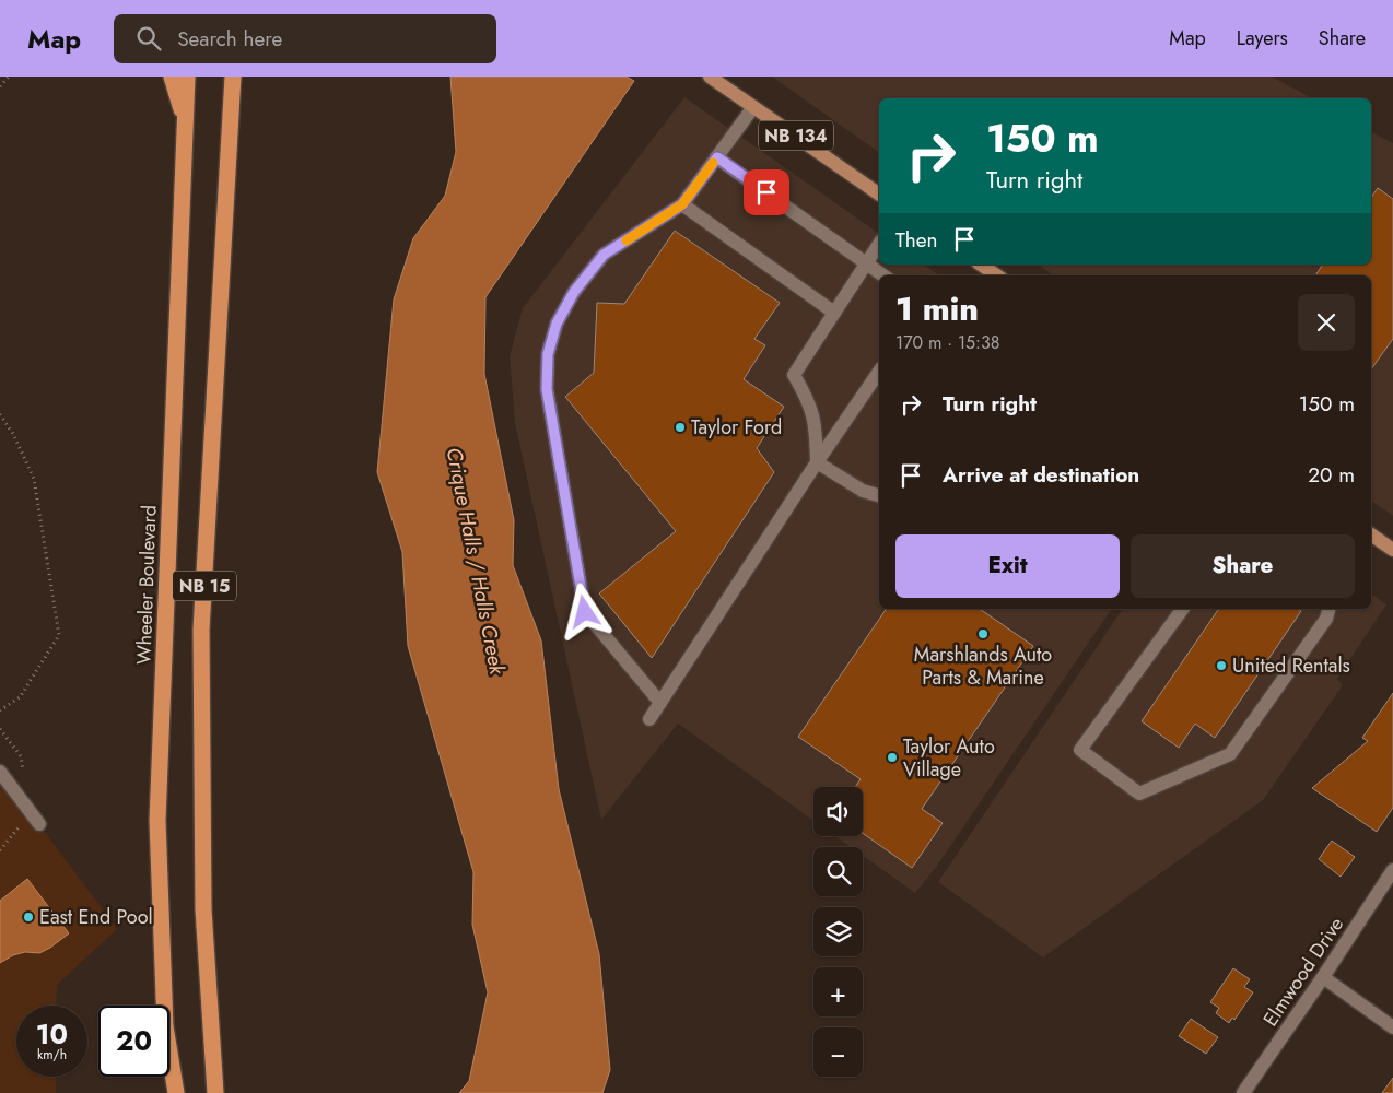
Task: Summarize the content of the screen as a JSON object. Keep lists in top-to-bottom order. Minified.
{"streets":{"highway":["Wheeler Boulevard","NB 15"],"main road":["NB 134"],"street":["Elmwood Drive"]},"water":["Crique Halls / Halls Creek"],"places":["Taylor Ford","Marshlands Auto Parts & Marine","United Rentals","Taylor Auto Village","East End Pool"],"page":{"header":"Map","search":"Search here","nav":["Map","Layers","Share"],"turn":["150 m","Turn right"],"then":"Then","heading":["1 min","170 m · 15:38"],"list":[{"name":"Turn right","value":"150 m"},{"name":"Arrive at destination","value":"20 m"}],"buttons":["Exit","Share"],"map_buttons":["+","−"],"speed":"10 km/h","limit":"20"}}
